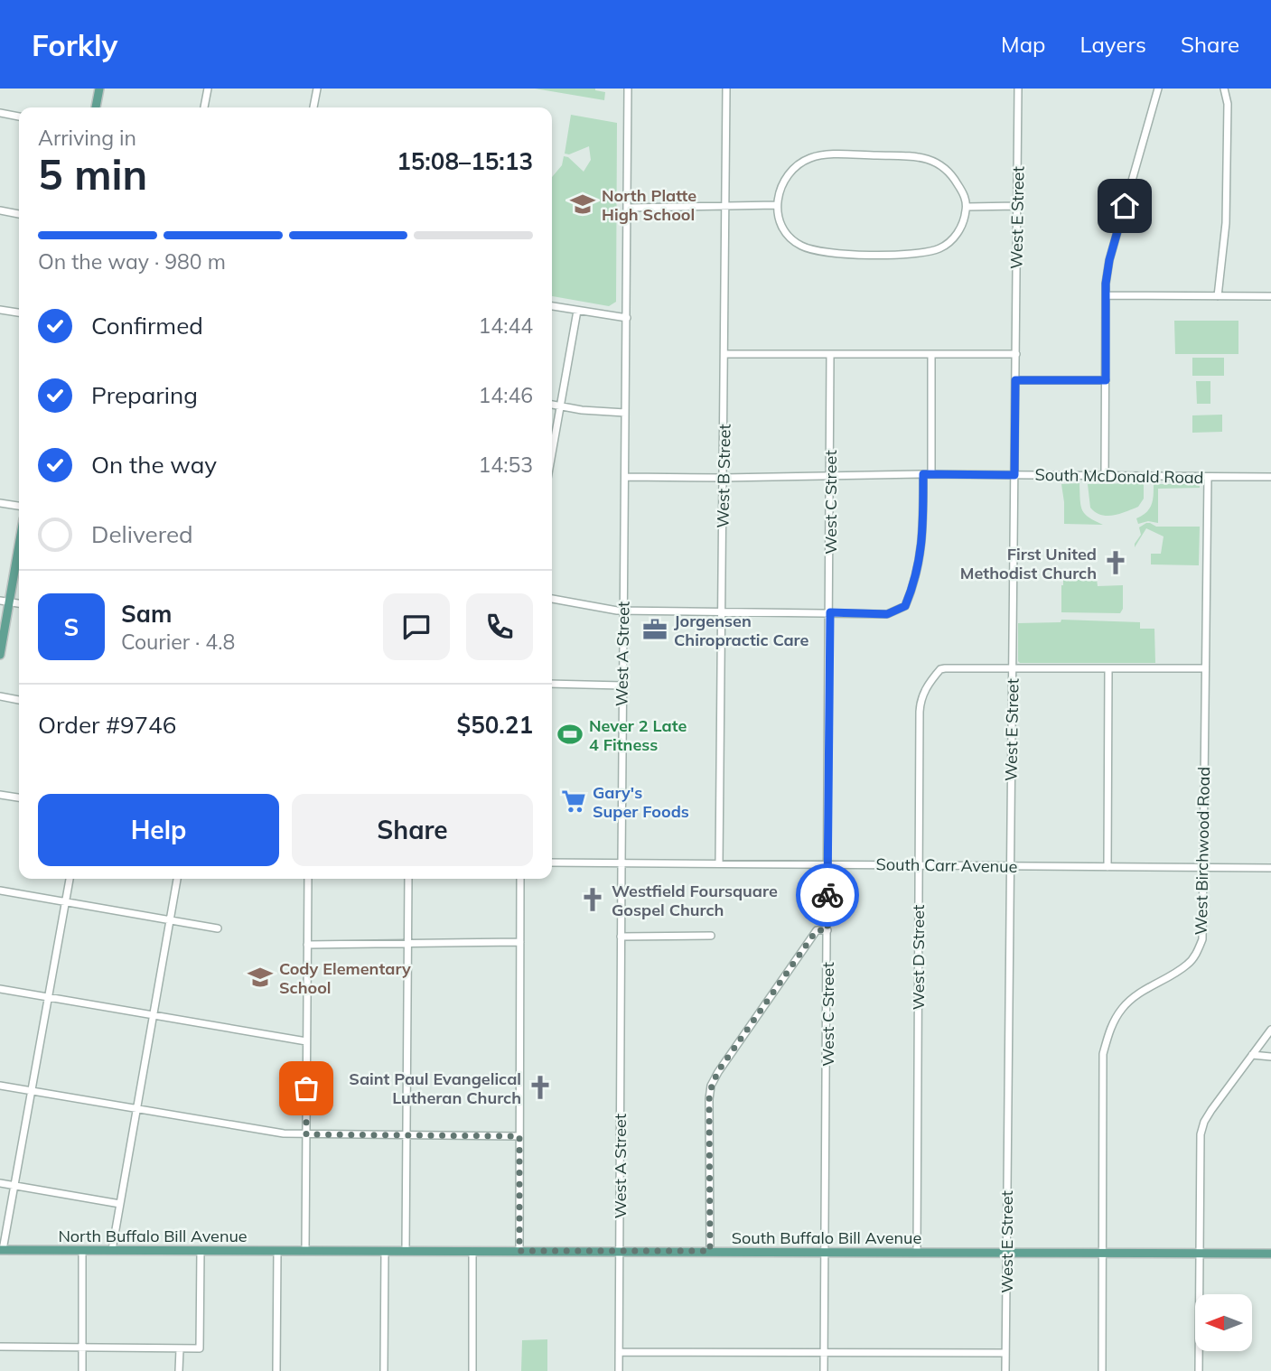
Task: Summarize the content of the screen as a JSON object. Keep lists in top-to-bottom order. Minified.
{"streets":{"main road":["North Buffalo Bill Avenue","South Buffalo Bill Avenue"],"street":["West E Street","West B Street","South McDonald Road","West C Street","West A Street","West Birchwood Road","South Carr Avenue","West D Street"]},"crossings":[["West E Street","South McDonald Road"],["West E Street","South Carr Avenue"],["West E Street","West D Street"],["West E Street","South Buffalo Bill Avenue"],["West B Street","South McDonald Road"],["West B Street","South Carr Avenue"],["South McDonald Road","West C Street"],["South McDonald Road","West A Street"],["South McDonald Road","West Birchwood Road"],["West C Street","South Carr Avenue"],["West C Street","South Buffalo Bill Avenue"],["West A Street","South Carr Avenue"],["West A Street","South Buffalo Bill Avenue"],["West Birchwood Road","South Carr Avenue"],["West Birchwood Road","South Buffalo Bill Avenue"],["South Carr Avenue","West D Street"],["West D Street","South Buffalo Bill Avenue"],["North Buffalo Bill Avenue","South Buffalo Bill Avenue"]],"places":{"school or university":["North Platte High School","Cody Elementary School"],"church":["First United Methodist Church","Westfield Foursquare Gospel Church","Saint Paul Evangelical Lutheran Church"],"office":["Jorgensen Chiropractic Care"],"sports":["Never 2 Late 4 Fitness"],"supermarket":["Gary's Super Foods"]},"north":"left","page":{"header":"Forkly","nav":["Map","Layers","Share"],"heading":["5 min","Arriving in","15:08–15:13"],"panel":["Sam","Courier · 4.8","Order #9746","$50.21"],"bar":"On the way · 980 m","list":[["Confirmed","14:44"],["Preparing","14:46"],["On the way","14:53"],"Delivered"],"round":"S","buttons":["Help","Share"]}}
